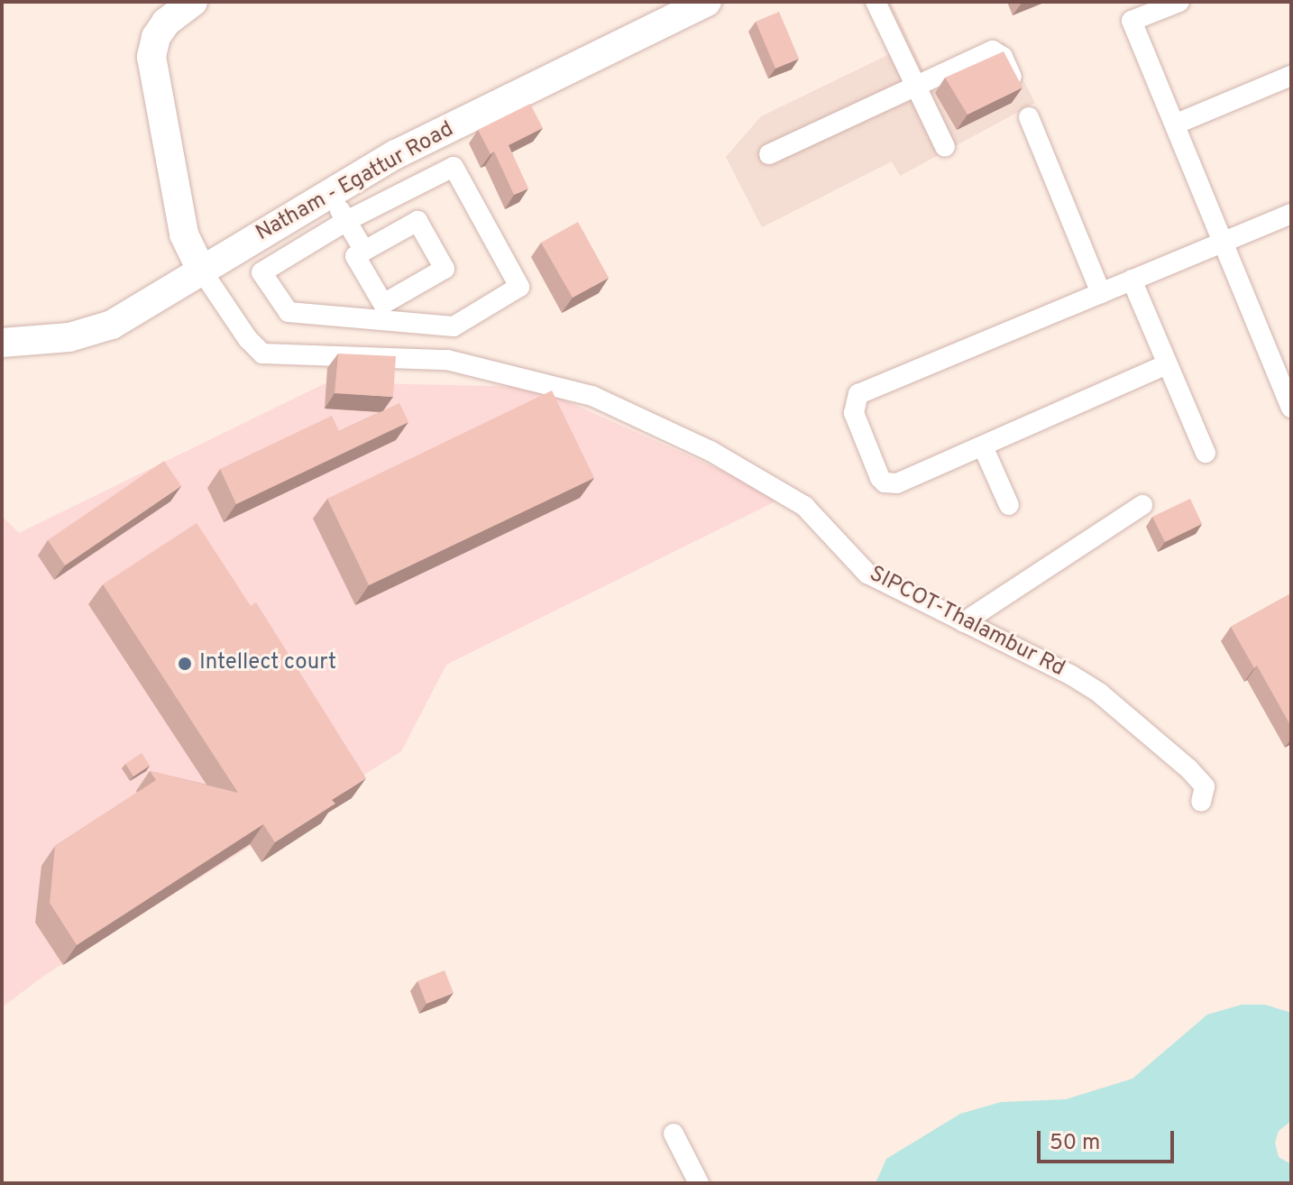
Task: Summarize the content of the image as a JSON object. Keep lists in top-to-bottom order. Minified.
{"streets":{"street":["Natham - Egattur Road","SIPCOT-Thalambur Rd"]},"crossings":[["Natham - Egattur Road","SIPCOT-Thalambur Rd"]],"places":["Intellect court"],"scale_bar":"50 m"}
